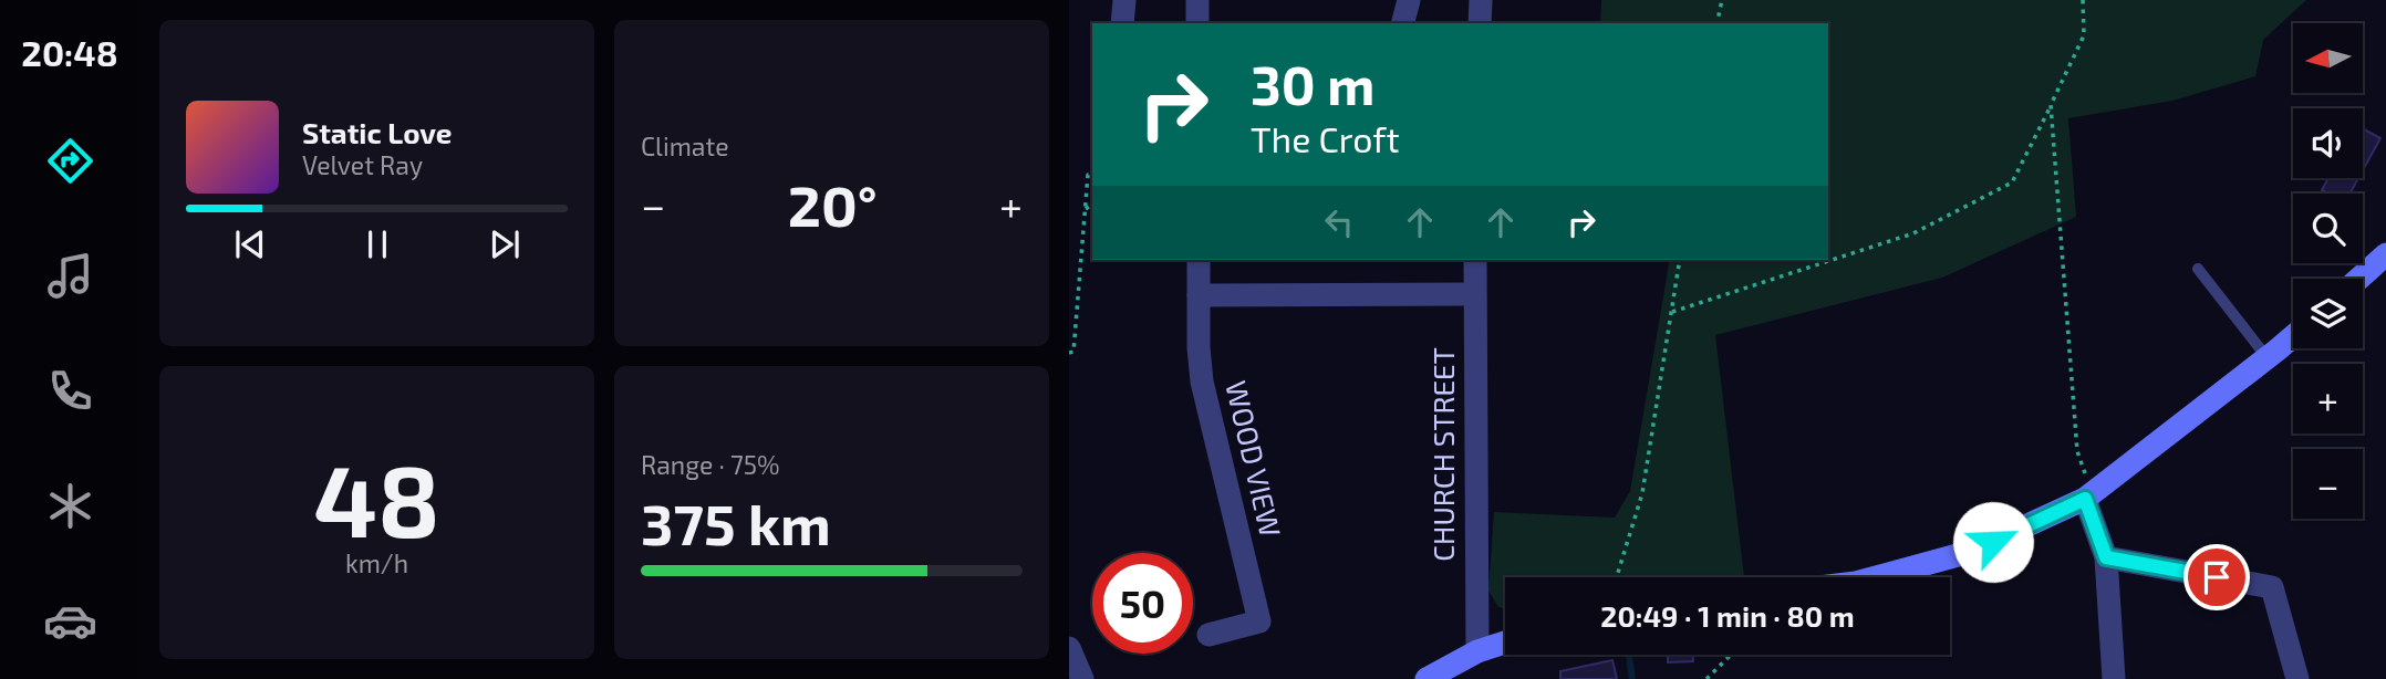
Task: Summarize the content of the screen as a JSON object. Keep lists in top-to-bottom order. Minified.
{"streets":{"street":["CHURCH STREET","WOOD VIEW"]},"north":"left","page":{"tabs":"20:48","tile":["Climate",["48","km/h"],["Range · 75%","375 km"]],"map_buttons":["+","−"],"turn":["30 m","The Croft"],"song":["Static Love","Velvet Ray"],"heat":["−","20°","+"],"limit":"50","trip":"20:49 · 1 min · 80 m"}}
